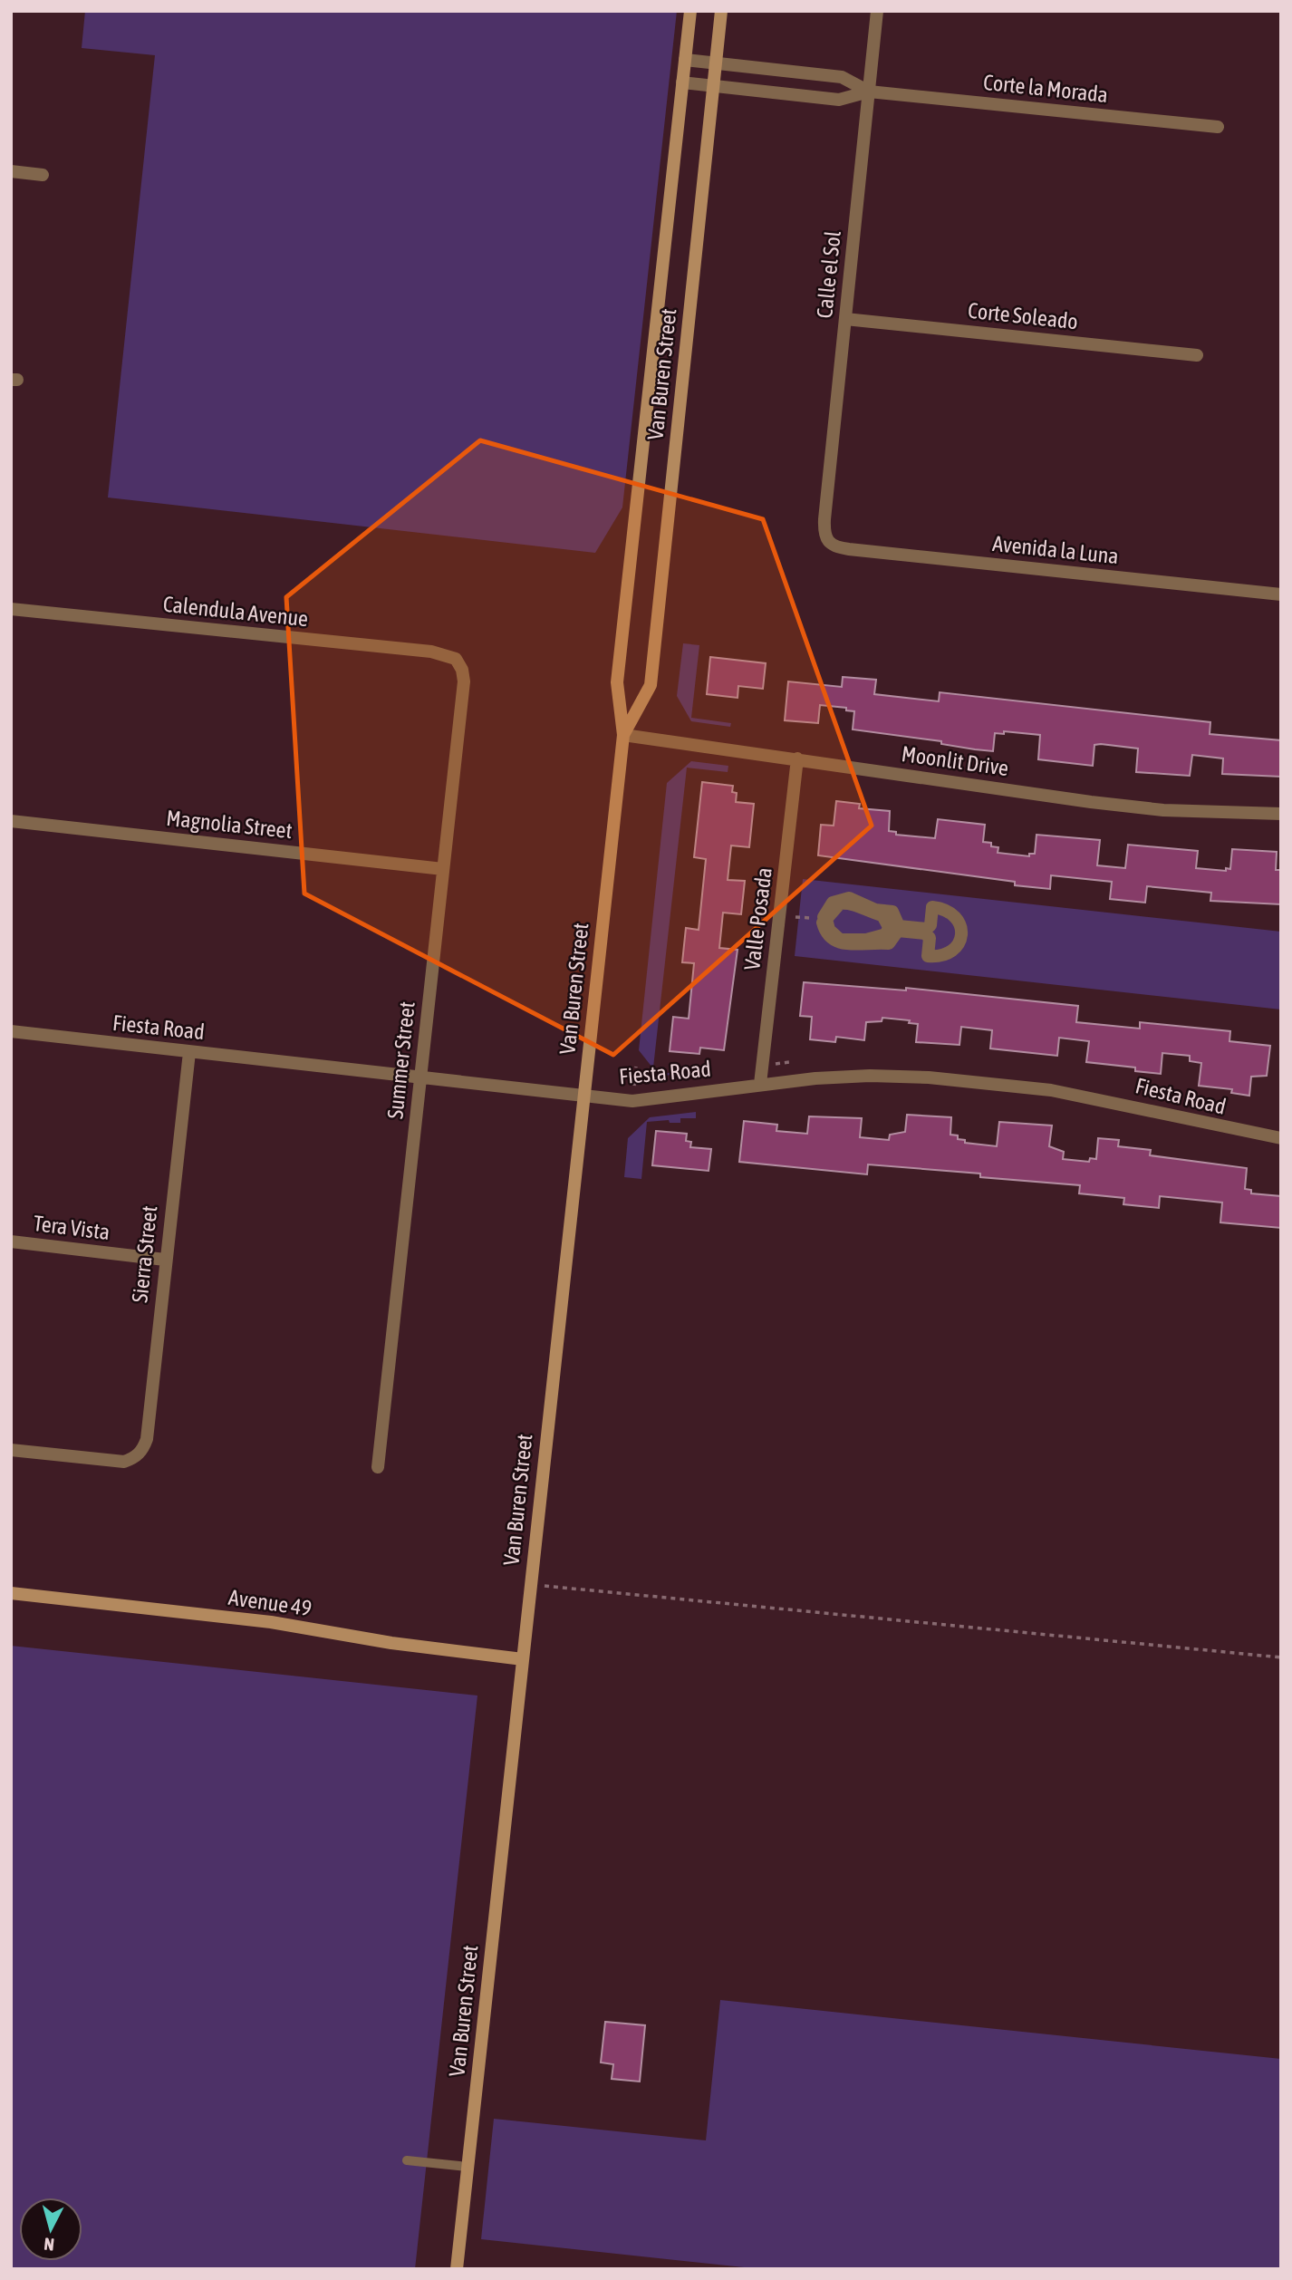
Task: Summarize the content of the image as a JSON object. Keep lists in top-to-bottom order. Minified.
{"streets":{"street":["Corte la Morada","Calle el Sol","Corte Soleado","Van Buren Street","Avenida la Luna","Calendula Avenue","Moonlit Drive","Magnolia Street","Valle Posada","Fiesta Road","Summer Street","Tera Vista","Sierra Street","Avenue 49"]},"crossings":[["Corte la Morada","Calle el Sol"],["Corte la Morada","Van Buren Street"],["Calle el Sol","Corte Soleado"],["Calle el Sol","Avenida la Luna"],["Van Buren Street","Moonlit Drive"],["Van Buren Street","Fiesta Road"],["Van Buren Street","Avenue 49"],["Calendula Avenue","Summer Street"],["Moonlit Drive","Valle Posada"],["Magnolia Street","Summer Street"],["Valle Posada","Fiesta Road"],["Fiesta Road","Summer Street"],["Fiesta Road","Sierra Street"],["Tera Vista","Sierra Street"]],"north":"bottom"}
